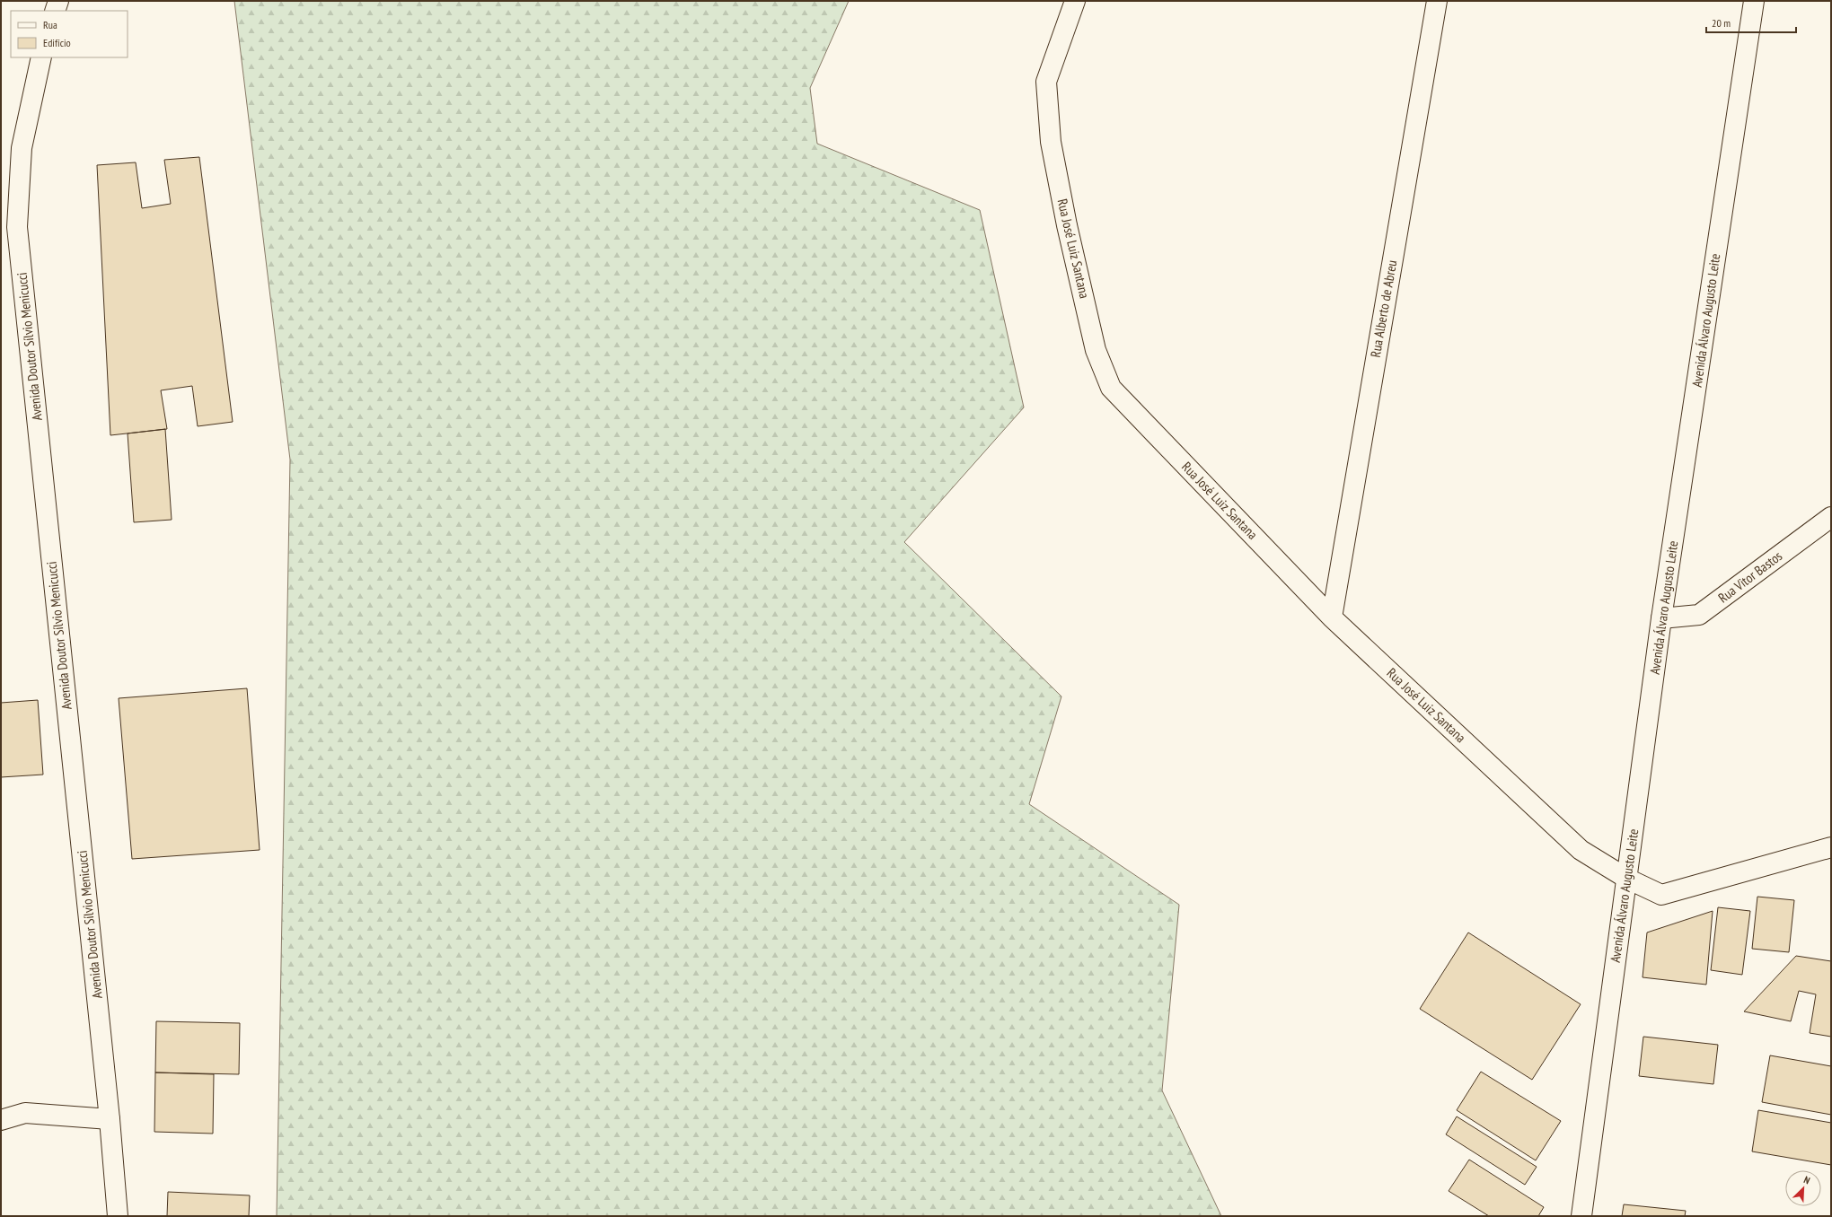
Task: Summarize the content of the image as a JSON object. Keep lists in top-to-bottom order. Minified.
{"streets":{"street":["Rua José Luiz Santana","Rua Alberto de Abreu","Avenida Álvaro Augusto Leite","Avenida Doutor Sílvio Menicucci","Rua Vitor Bastos"]},"crossings":[["Rua José Luiz Santana","Rua Alberto de Abreu"],["Rua José Luiz Santana","Avenida Álvaro Augusto Leite"],["Avenida Álvaro Augusto Leite","Rua Vitor Bastos"]],"legend":["Rua","Edifício"],"scale_bar":"20 m","north":"top right"}
